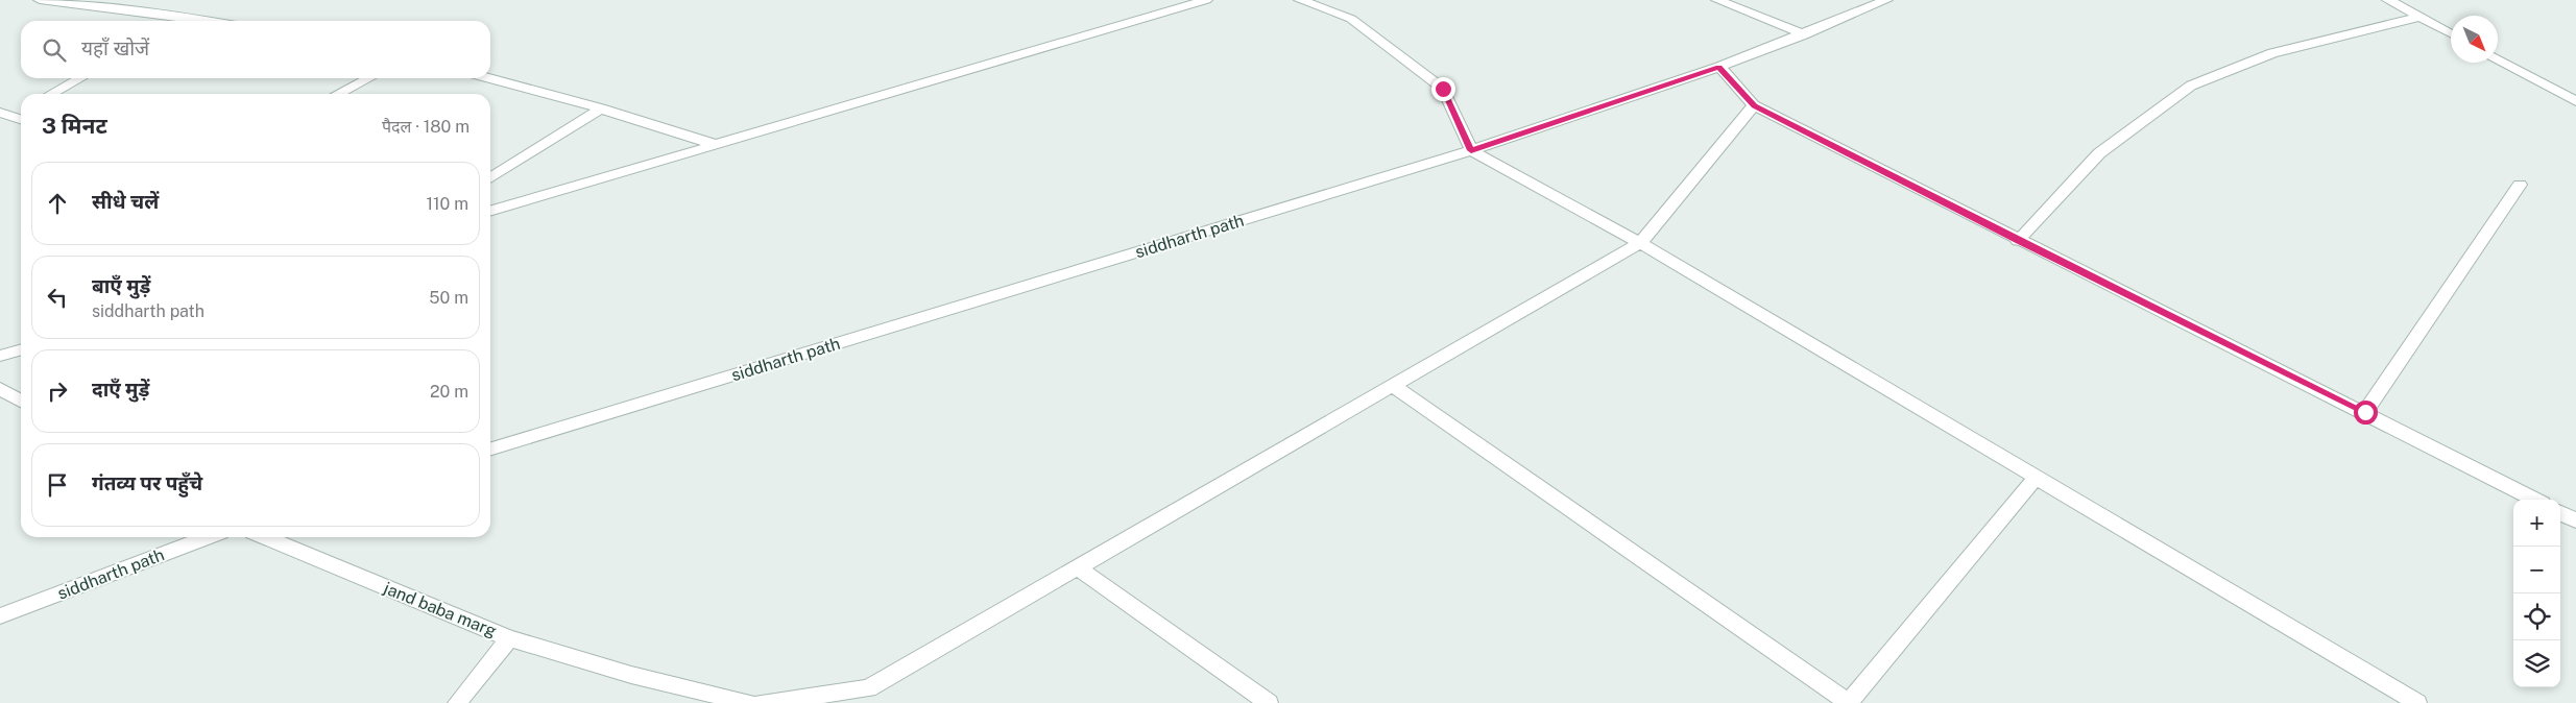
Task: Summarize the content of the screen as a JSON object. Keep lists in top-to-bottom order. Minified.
{"streets":{"street":["siddharth path","jand baba marg"]},"north":"bottom right","page":{"search":"यहाँ खोजें","heading":["3 मिनट","पैदल · 180 m"],"list":[["सीधे चलें","110 m"],["बाएँ मुड़ें","siddharth path","50 m"],["दाएँ मुड़ें","20 m"],"गंतव्य पर पहुँचे"],"map_buttons":["+","−"]}}
